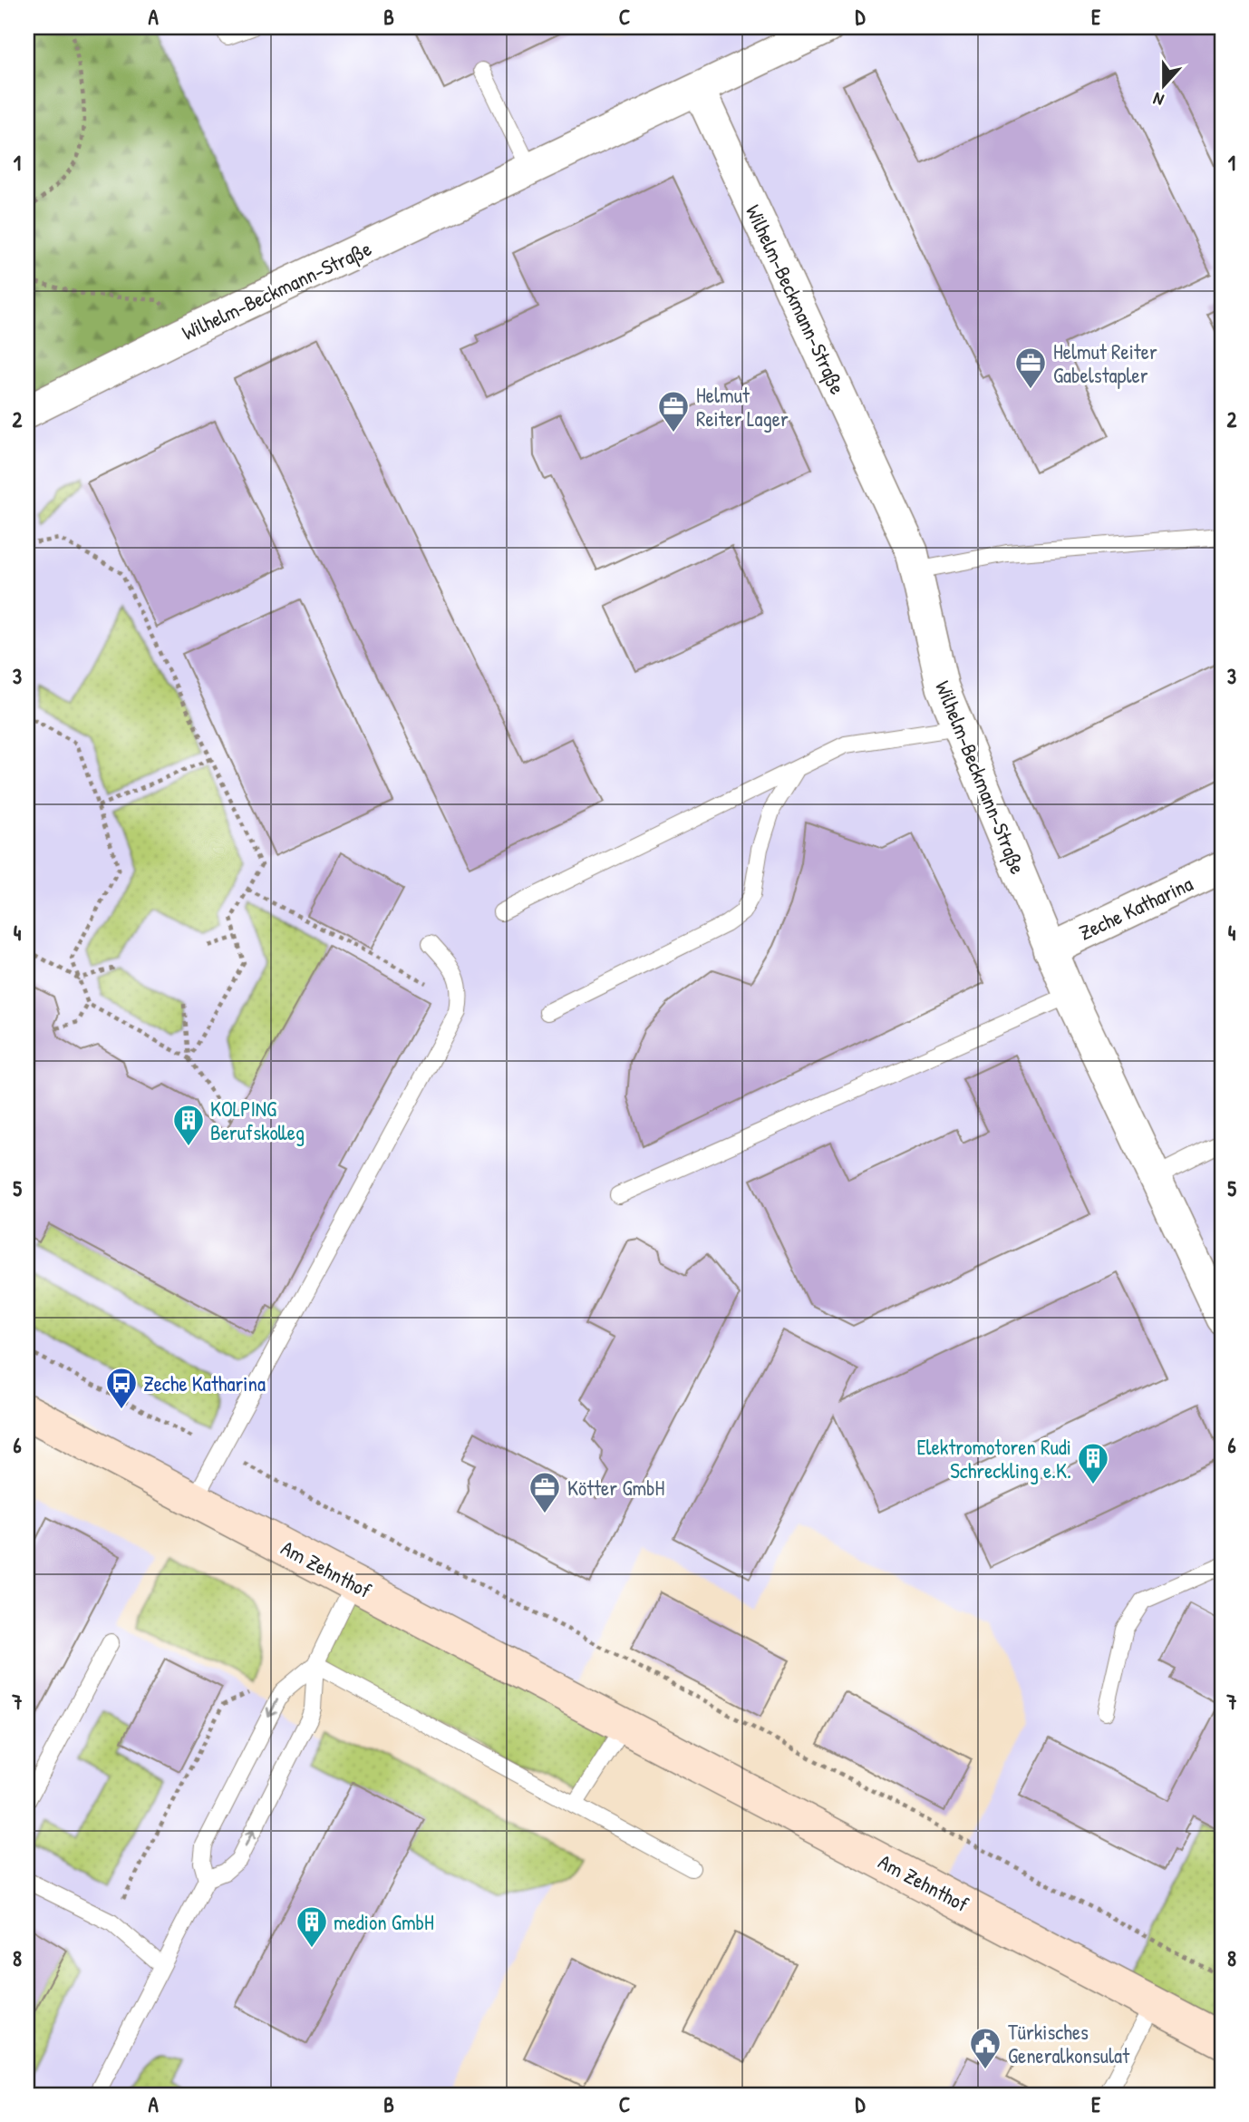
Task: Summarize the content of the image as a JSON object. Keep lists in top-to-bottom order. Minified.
{"streets":{"main road":["Am Zehnthof"],"street":["Wilhelm-Beckmann-Straße","Zeche Katharina"]},"crossings":[["Wilhelm-Beckmann-Straße","Zeche Katharina"]],"places":{"office":["Helmut Reiter Gabelstapler","Helmut Reiter Lager","Kötter GmbH"],"building":["KOLPING Berufskolleg","Elektromotoren Rudi Schreckling e.K.","medion GmbH"],"bus stop":["Zeche Katharina"],"public building":["Türkisches Generalkonsulat"]},"north":"bottom","grid":{"columns":["A","B","C","D","E"],"rows":["1","2","3","4","5","6","7","8"]}}
